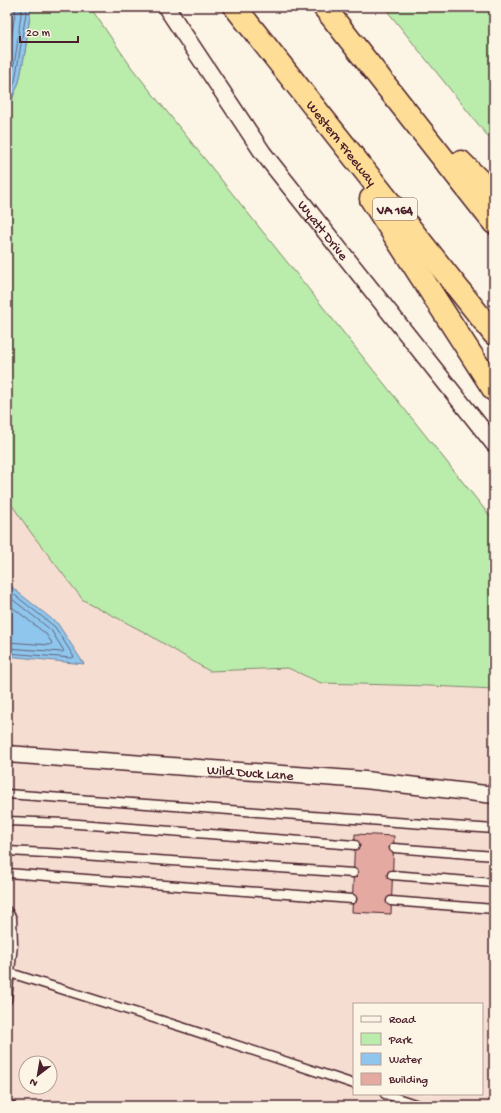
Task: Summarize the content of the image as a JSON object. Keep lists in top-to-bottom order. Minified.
{"streets":{"highway":["Western Freeway","VA 164"],"street":["Wyatt Drive","Wild Duck Lane"]},"legend":["Road","Park","Water","Building"],"scale_bar":"20 m","north":"bottom left"}
